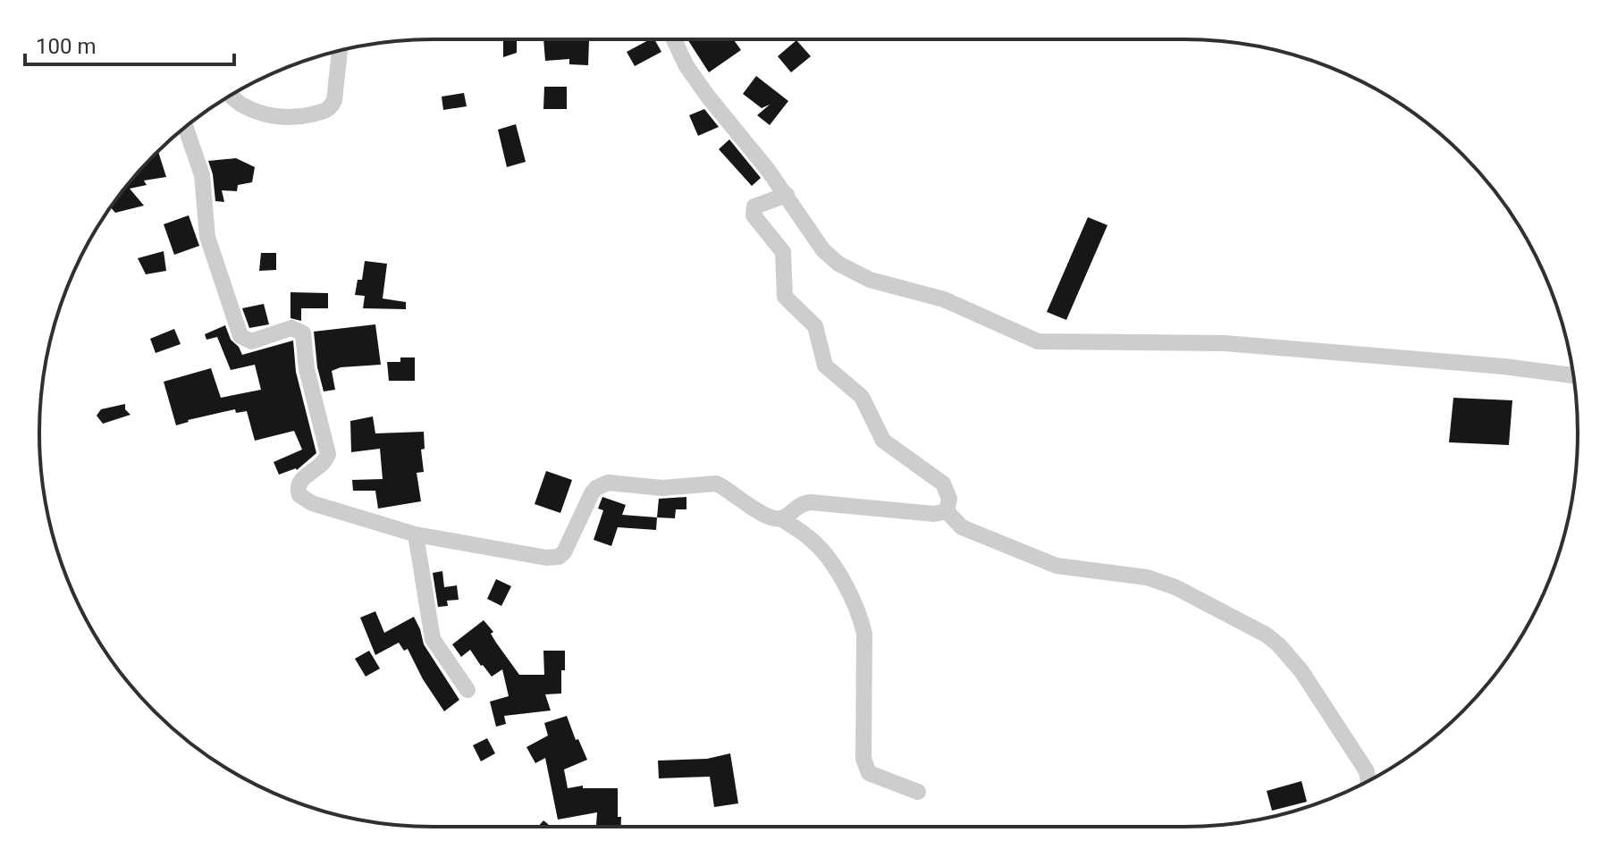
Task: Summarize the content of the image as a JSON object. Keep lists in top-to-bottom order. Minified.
{"scale_bar":"100 m"}
